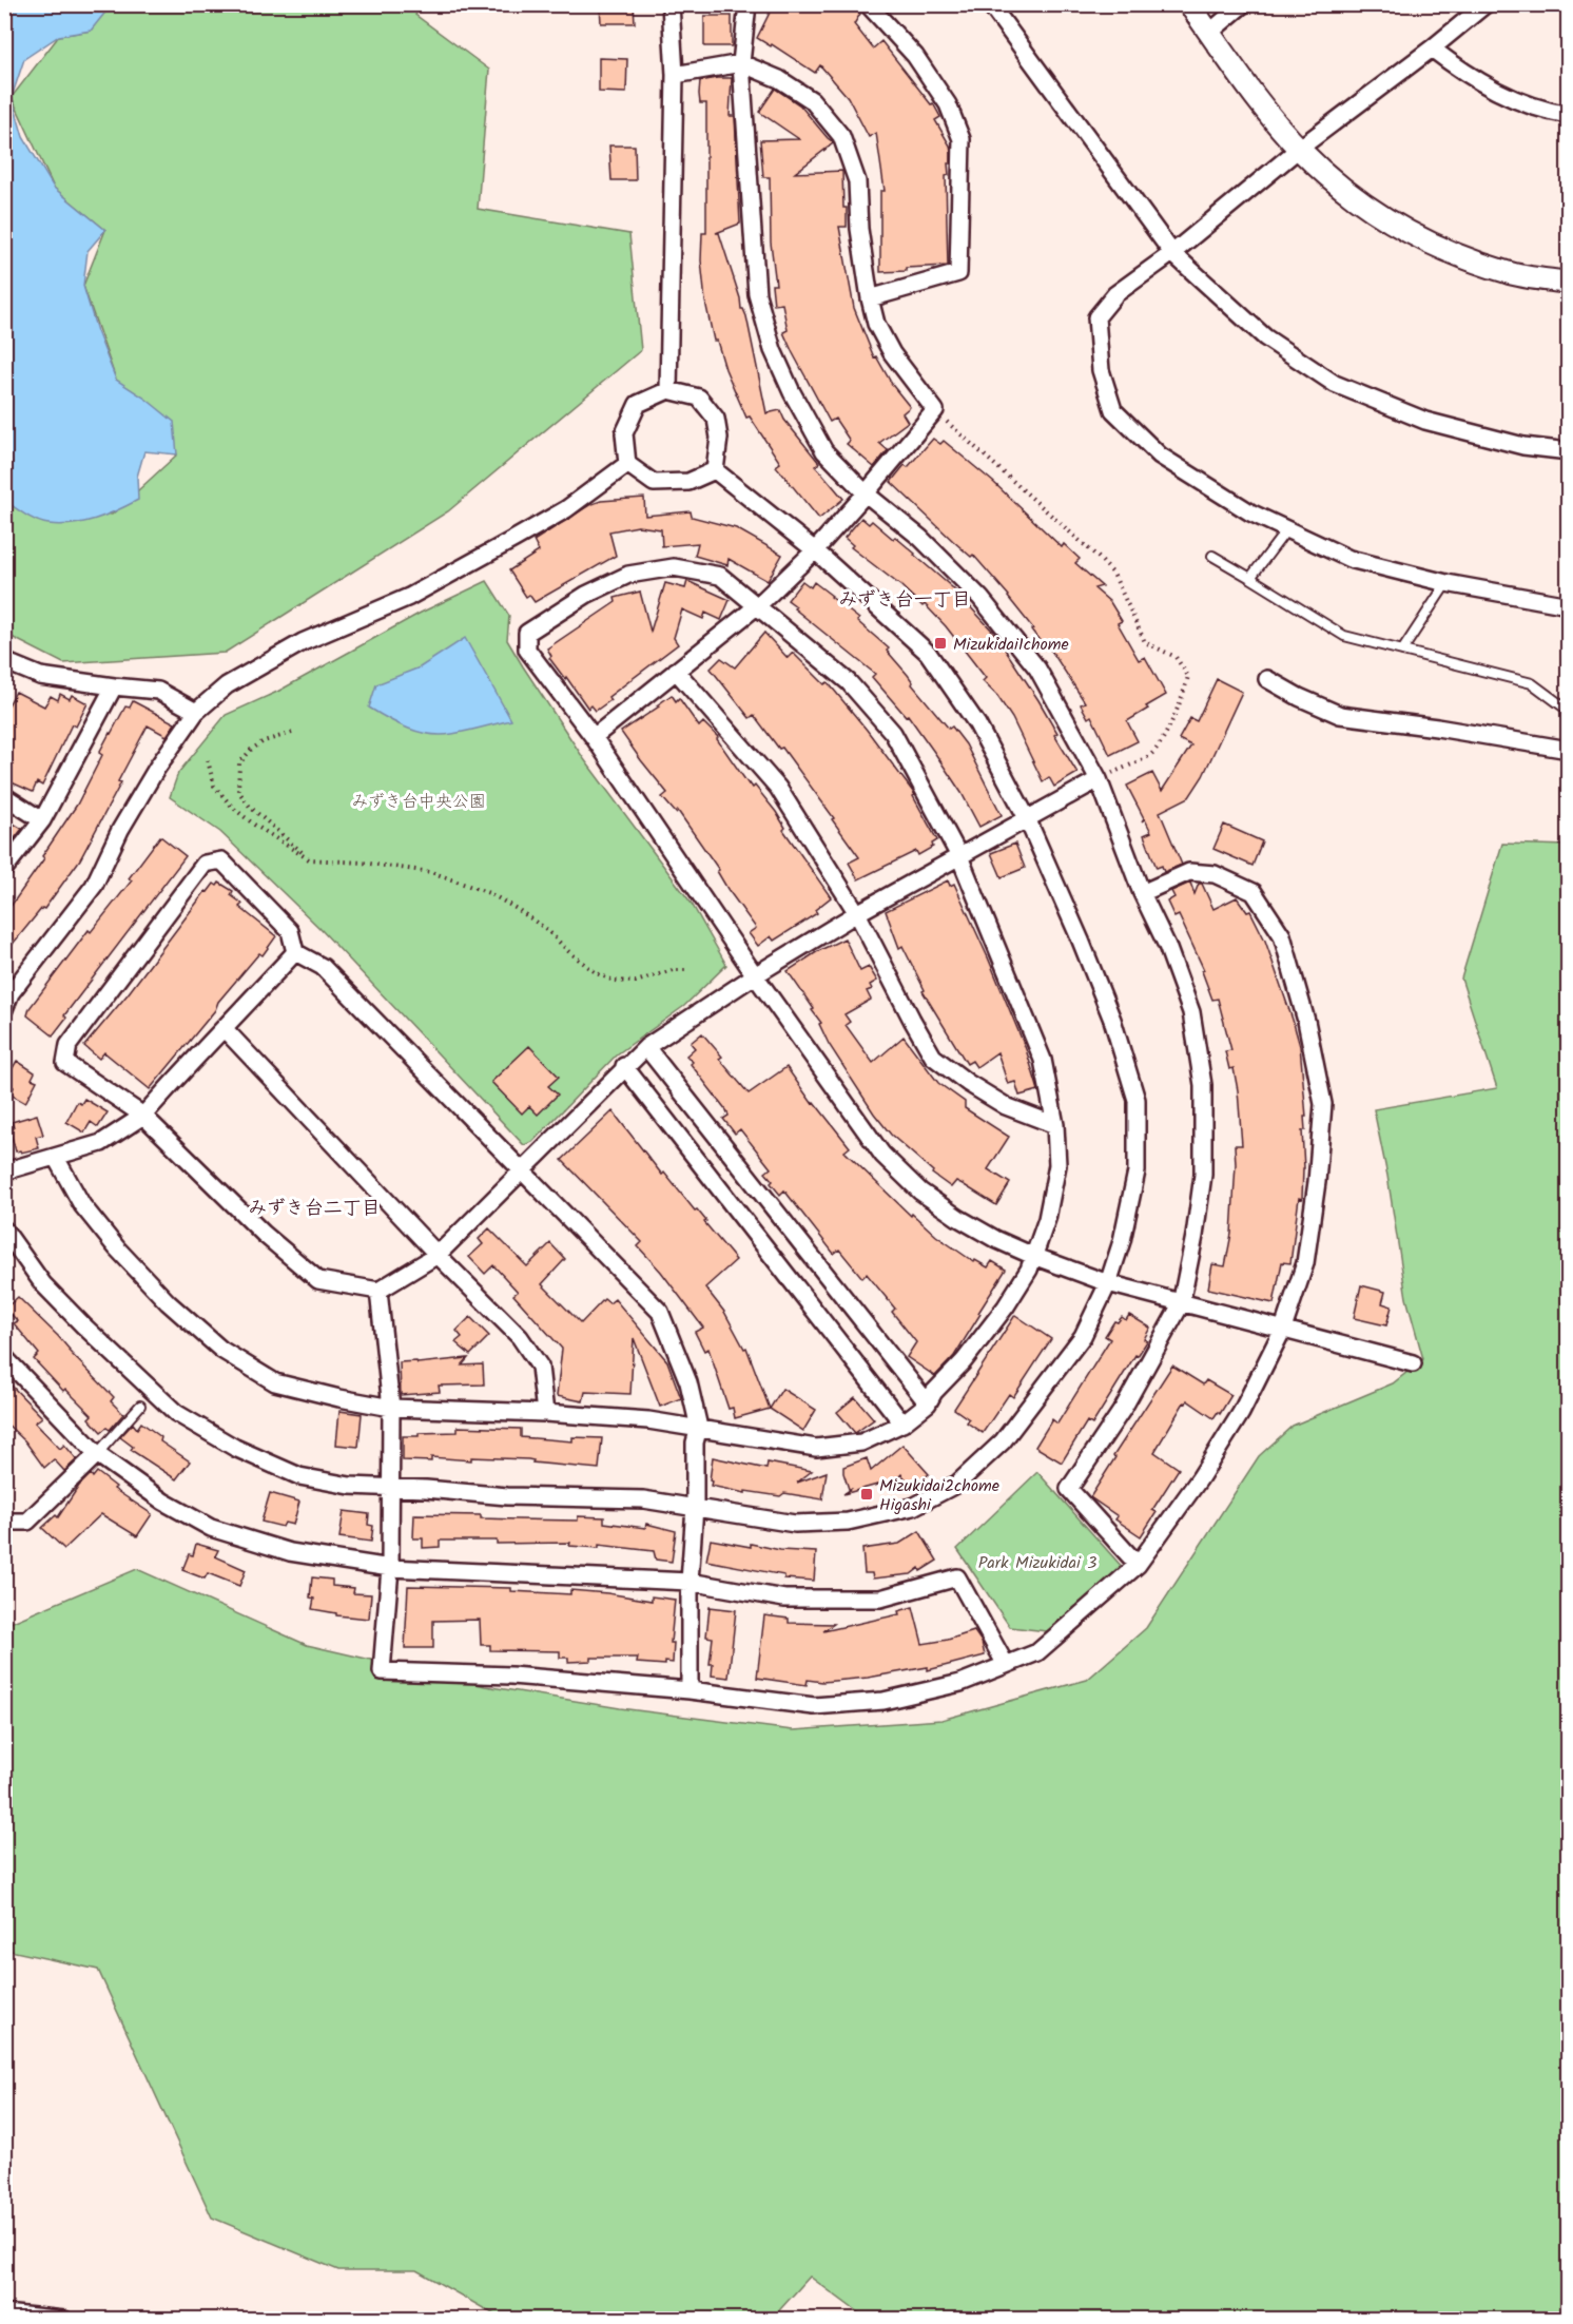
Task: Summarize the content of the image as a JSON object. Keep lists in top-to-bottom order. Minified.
{"districts":["みずき台一丁目","みずき台二丁目"],"parks":["みずき台中央公園","Park Mizukidai 3"],"places":{"transit":["Mizukidai1chome","Mizukidai2chome Higashi"]}}
